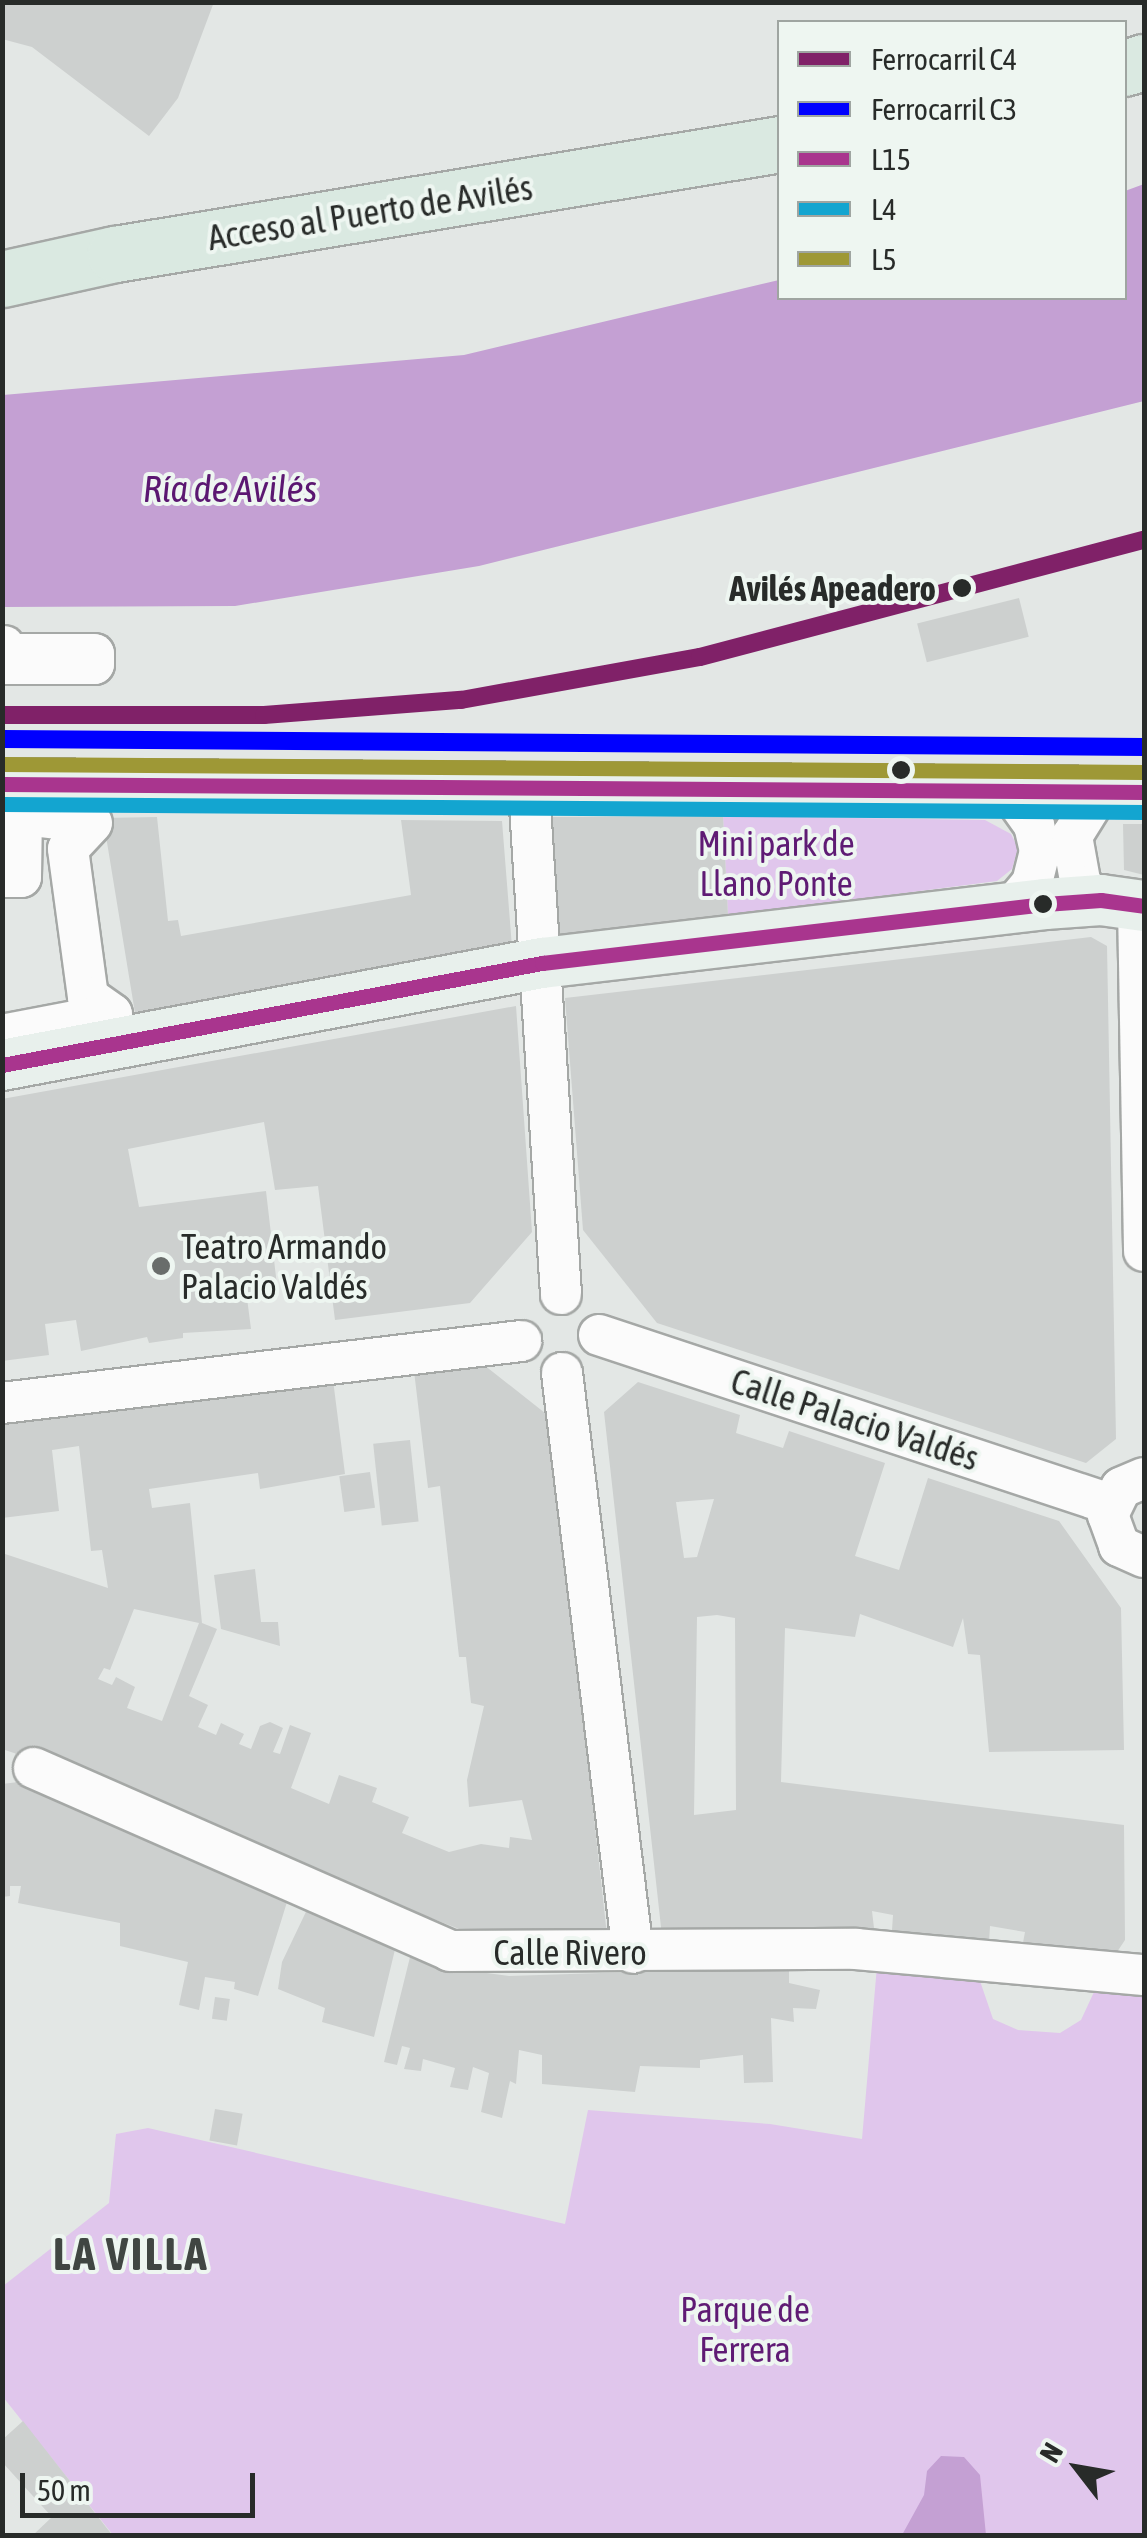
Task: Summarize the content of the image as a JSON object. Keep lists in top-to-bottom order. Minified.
{"streets":{"highway":["Acceso al Puerto de Avilés"],"street":["Calle Palacio Valdés","Calle Rivero"]},"districts":["LA VILLA"],"water":["Ría de Avilés"],"parks":["Mini park de Llano Ponte","Parque de Ferrera"],"places":["Avilés Apeadero","Teatro Armando Palacio Valdés"],"lines":["rail line C4","rail line C3","transit line L5","transit line L15","transit line L4"],"legend":["Ferrocarril C4","Ferrocarril C3","L15","L4","L5"],"scale_bar":"50 m","north":"top left"}
